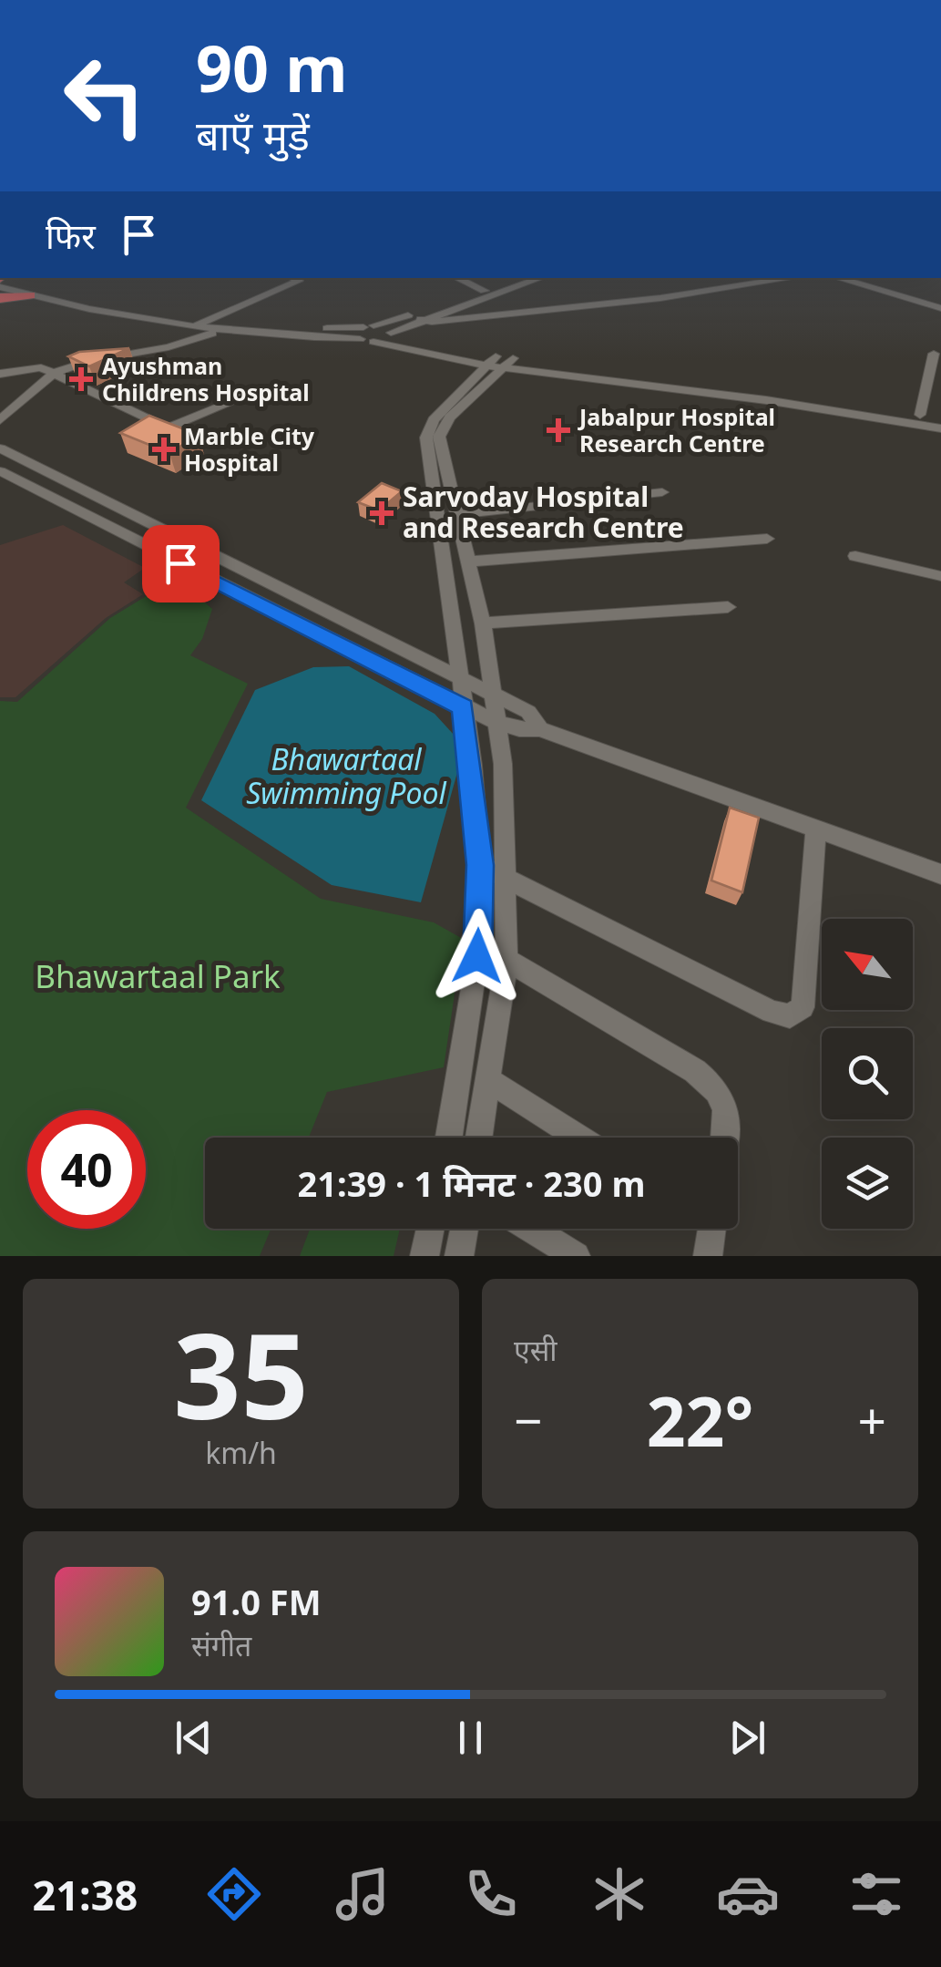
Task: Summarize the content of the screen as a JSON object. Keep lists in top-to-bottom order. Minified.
{"water":["Bhawartaal Swimming Pool"],"parks":["Bhawartaal Park"],"places":{"health":["Ayushman Childrens Hospital","Jabalpur Hospital Research Centre","Marble City Hospital","Sarvoday Hospital and Research Centre"]},"north":"top left","page":{"turn":["90 m","बाएँ मुड़ें"],"then":"फिर","limit":"40","trip":"21:39 · 1 मिनट · 230 m","tile":[["35","km/h"],"एसी"],"heat":["−","22°","+"],"song":["91.0 FM","संगीत"],"tabs":"21:38"}}
